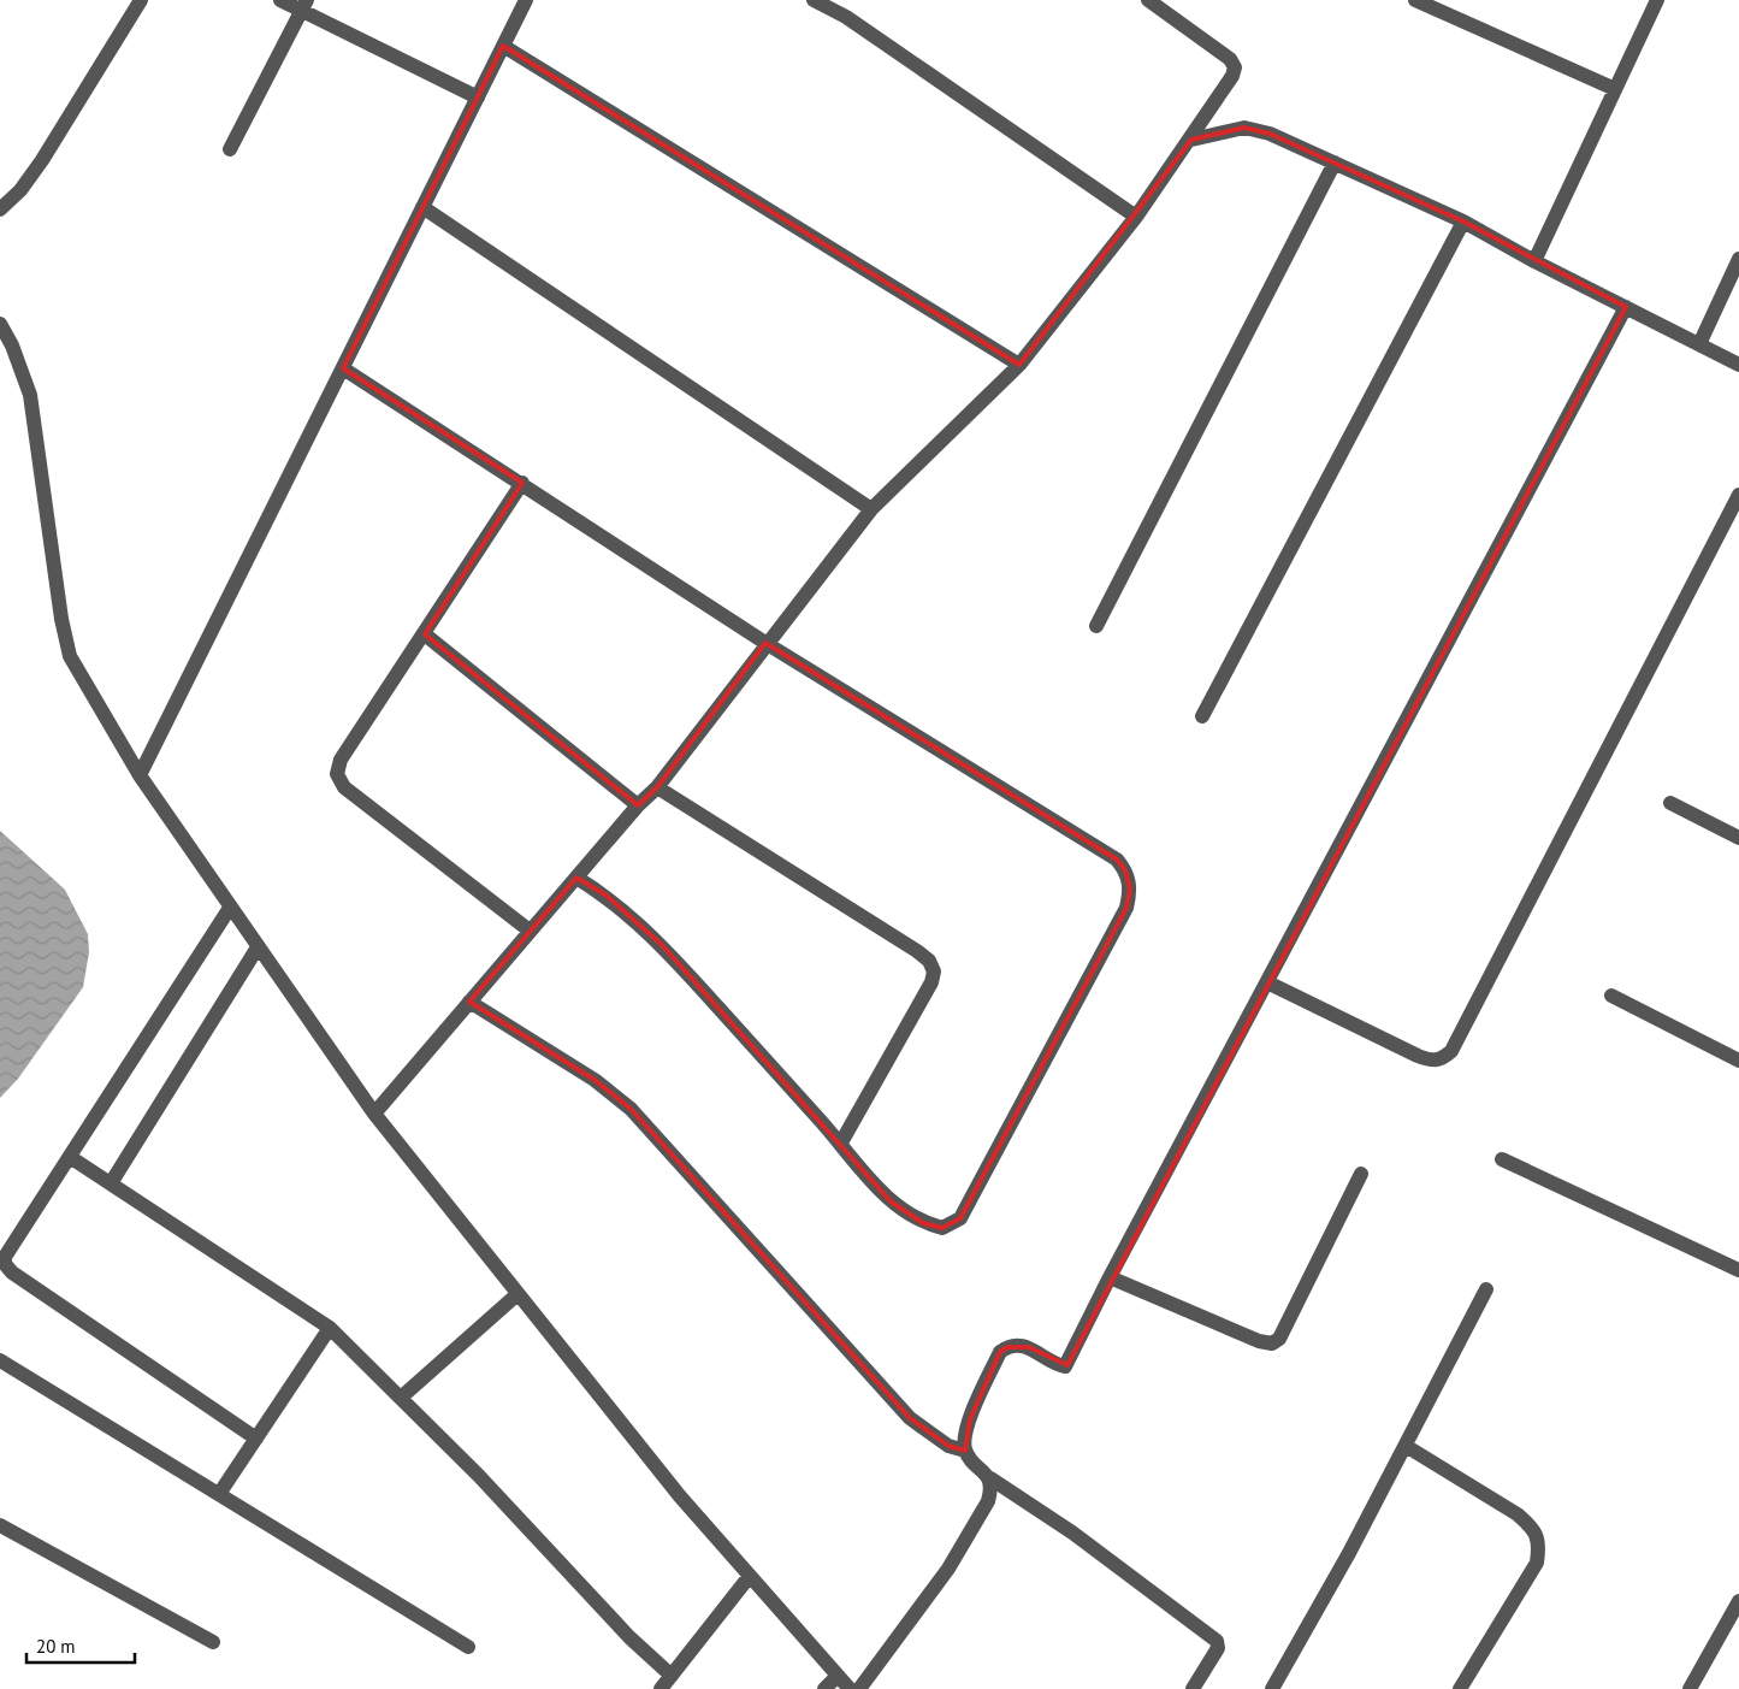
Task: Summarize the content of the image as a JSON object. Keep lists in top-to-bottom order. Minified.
{"scale_bar":"20 m"}
